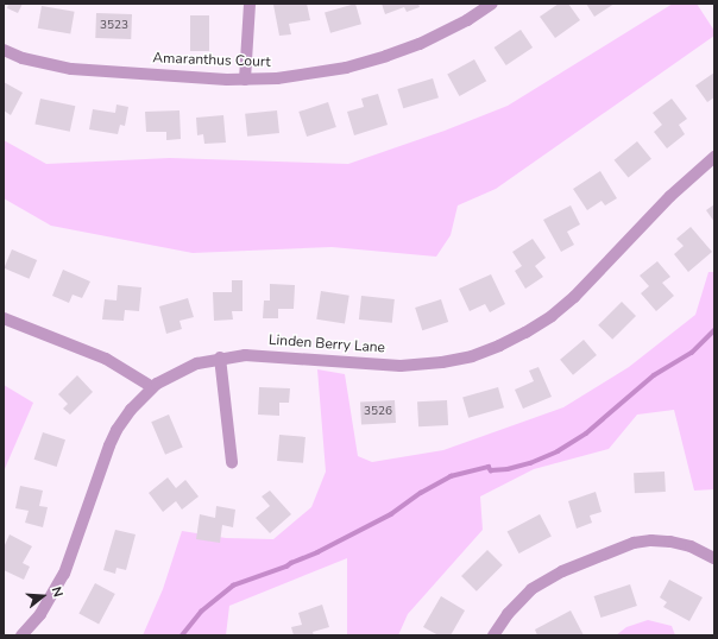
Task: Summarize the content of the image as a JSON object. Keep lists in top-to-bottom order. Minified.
{"streets":{"street":["Amaranthus Court","Linden Berry Lane"]},"house_numbers":["3523","3526"],"north":"right"}
